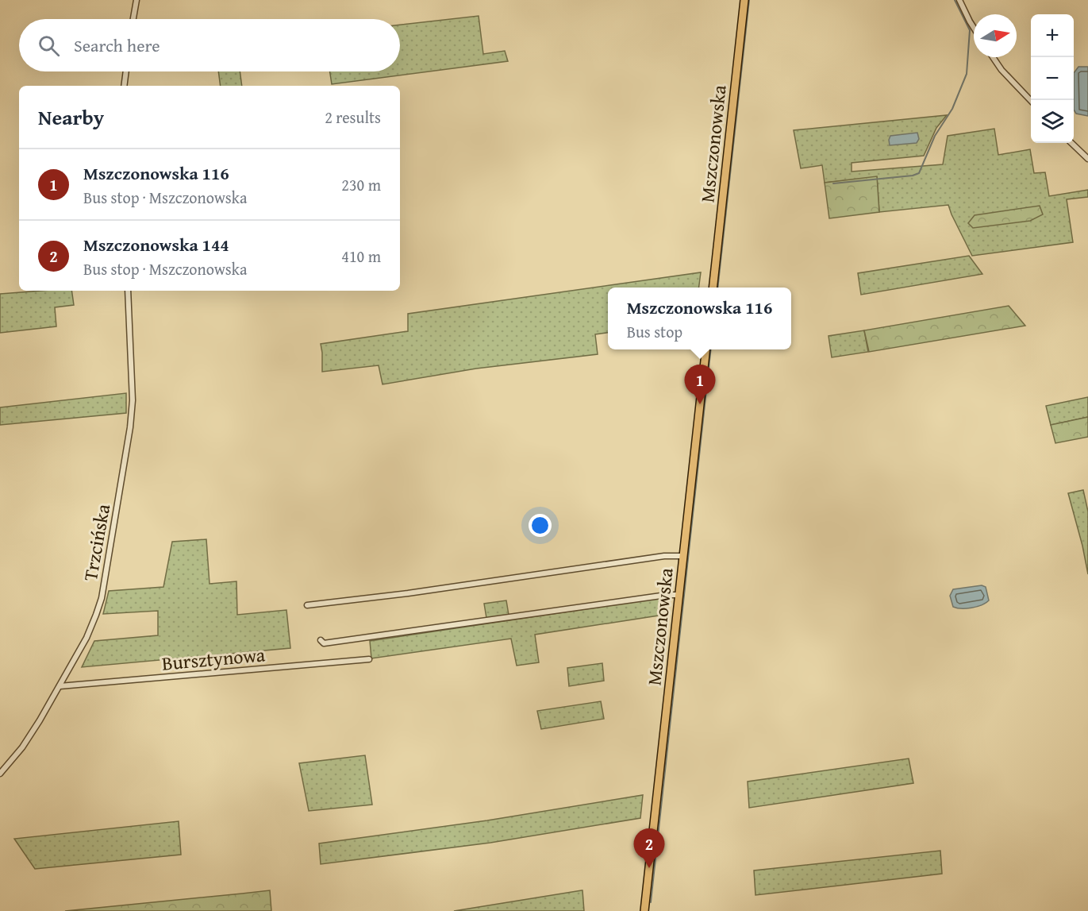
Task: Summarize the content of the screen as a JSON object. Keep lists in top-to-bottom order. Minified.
{"streets":{"main road":["Mszczonowska"],"street":["Trzcińska","Bursztynowa"]},"crossings":[["Trzcińska","Bursztynowa"]],"north":"right","page":{"map_buttons":["+","−"],"search":"Search here","heading":["Nearby","2 results"],"list":[{"mark":"1","name":"Mszczonowska 116","note":"Bus stop · Mszczonowska","value":"230 m"},{"mark":"2","name":"Mszczonowska 144","note":"Bus stop · Mszczonowska","value":"410 m"}],"popup":["Mszczonowska 116","Bus stop"],"pins":["1","2"]}}
